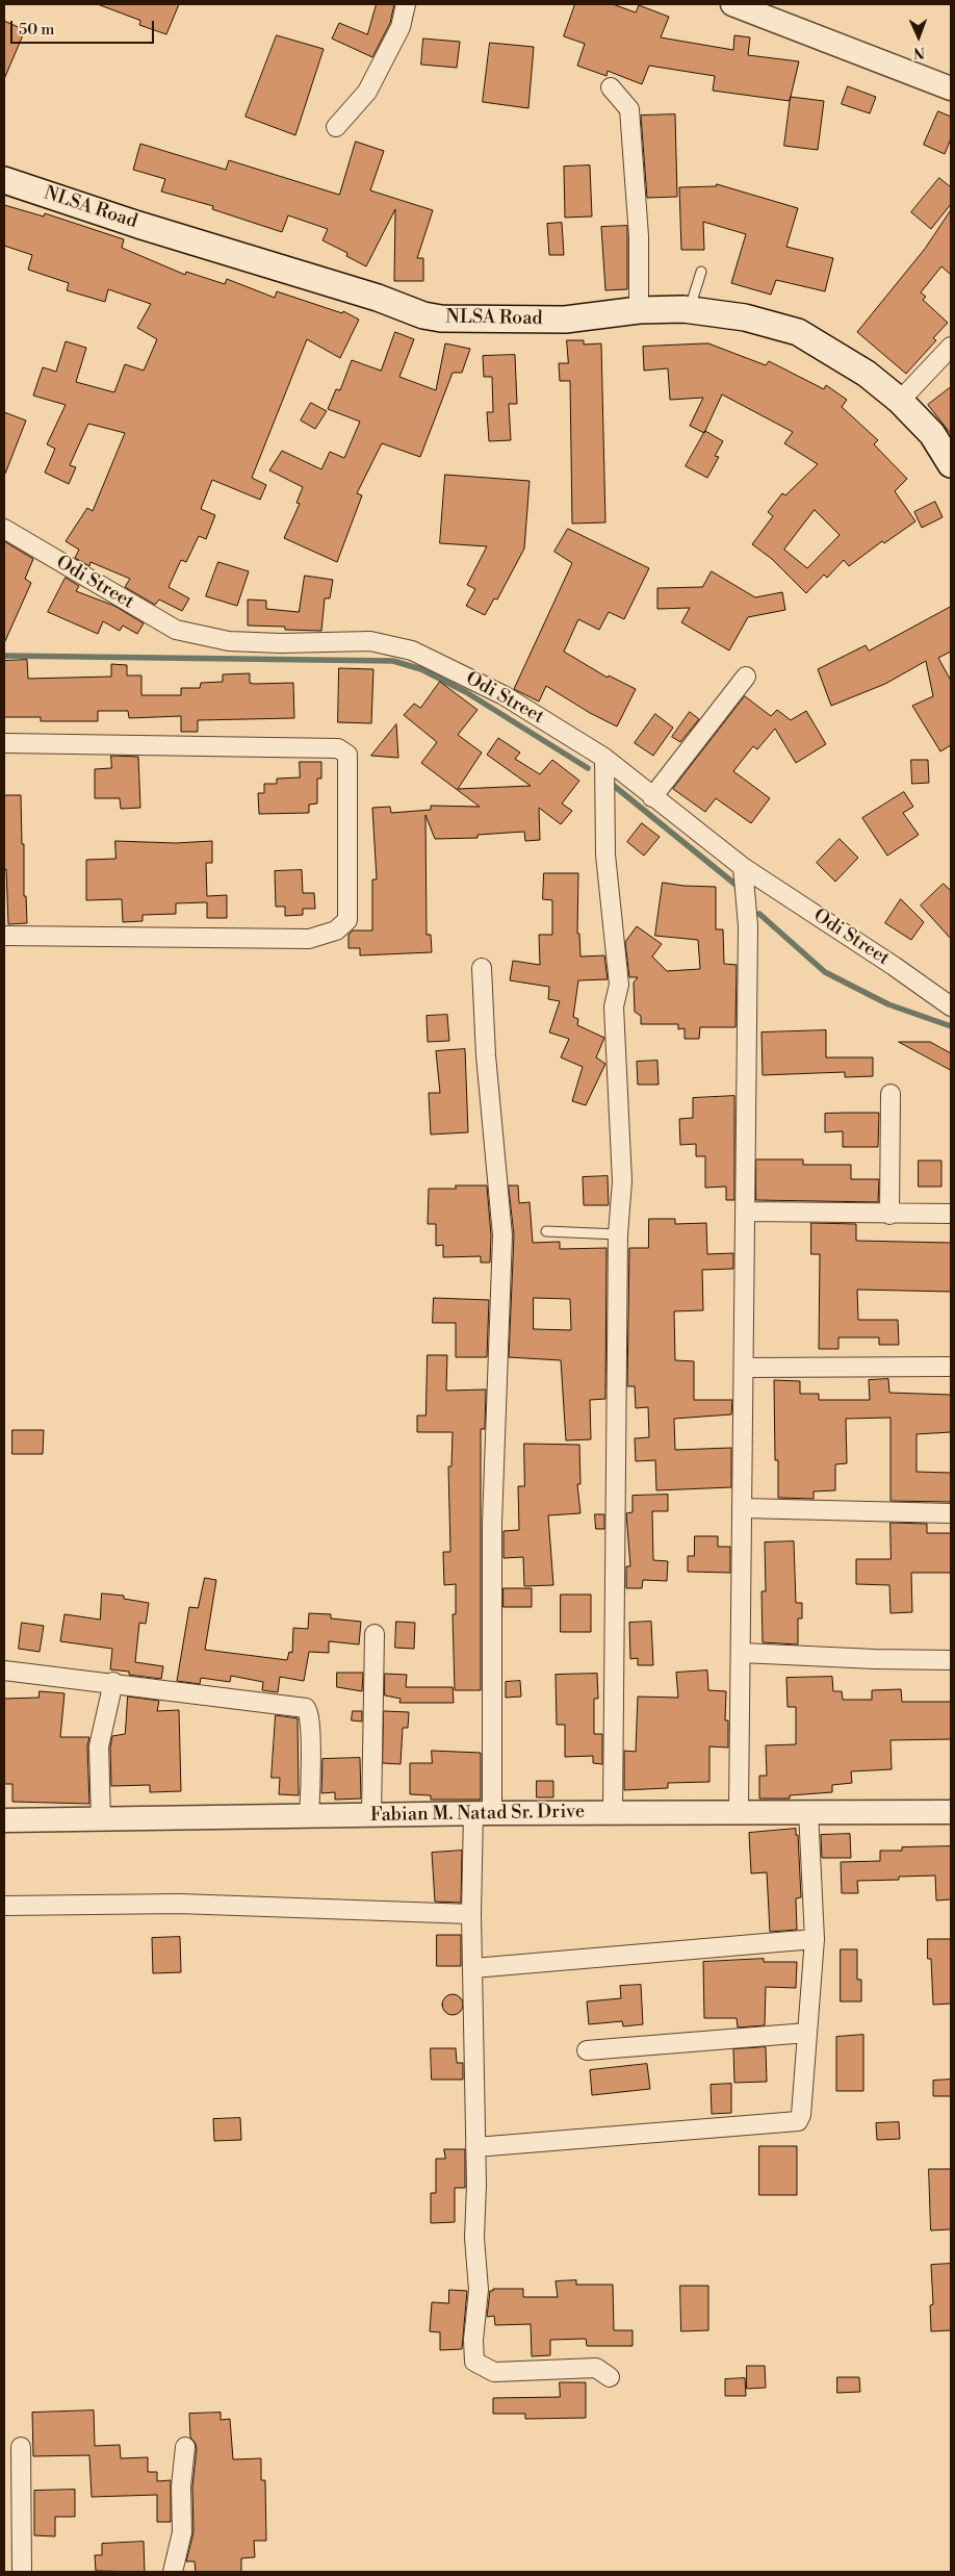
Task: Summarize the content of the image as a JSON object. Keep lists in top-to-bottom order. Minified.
{"streets":{"main road":["NLSA Road"],"street":["Odi Street","Fabian M. Natad Sr. Drive"]},"scale_bar":"50 m","north":"bottom"}
